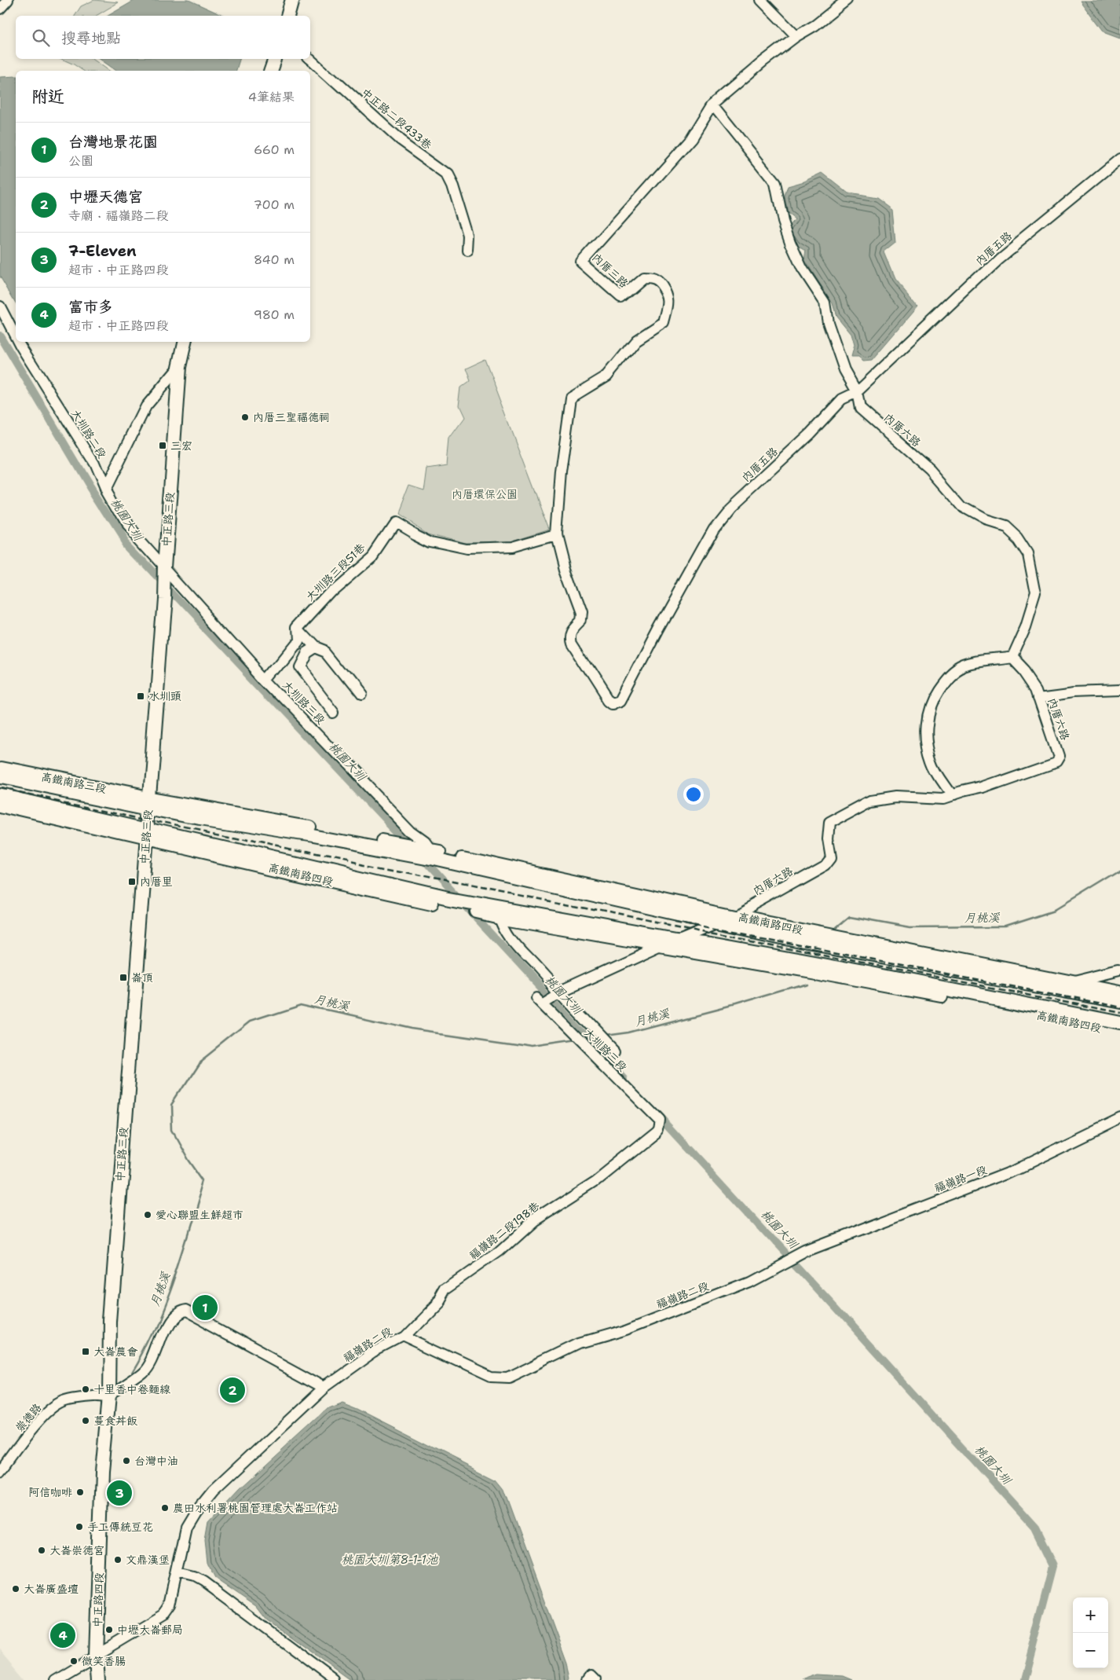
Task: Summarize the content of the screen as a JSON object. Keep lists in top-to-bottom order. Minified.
{"streets":{"main road":["中正路三段","高鐵南路三段","高鐵南路四段","中正路四段"],"street":["中正路二段433巷","內厝五路","內厝三路","內厝六路","大圳路二段","大圳路三段51巷","大圳路三段","福嶺路一段","福嶺路二段198巷","福嶺路二段","崇德路"]},"crossings":[["內厝五路","內厝三路"],["內厝五路","內厝六路"],["內厝五路","大圳路三段51巷"],["內厝三路","內厝六路"],["內厝三路","大圳路三段51巷"],["內厝六路","高鐵南路四段"],["大圳路二段","中正路三段"],["大圳路二段","大圳路三段"],["中正路三段","大圳路三段"],["中正路三段","高鐵南路三段"],["中正路三段","高鐵南路四段"],["中正路三段","中正路四段"],["大圳路三段","高鐵南路四段"],["大圳路三段","福嶺路二段198巷"],["福嶺路一段","福嶺路二段"],["福嶺路二段198巷","福嶺路二段"],["福嶺路二段","中正路四段"],["崇德路","中正路四段"]],"water":["桃園大圳","月桃溪","桃園大圳第8-1-1池"],"parks":["內厝環保公園"],"places":{"other":["內厝三聖福德祠","愛心聯盟生鮮超市","十里香中卷麵線","蔓食丼飯","台灣中油","阿信咖啡","農田水利署桃園管理處大崙工作站","手工傳統豆花","大崙崇德宮","文鼎漢堡","大崙廣盛壇","中壢大崙郵局","微笑香腸"],"transit":["三宏","水圳頭","內厝里","崙頂","大崙農會"]},"page":{"search":"搜尋地點","heading":["附近","4筆結果"],"list":[{"mark":"1","name":"台灣地景花園","note":"公園","value":"660 m"},{"mark":"2","name":"中壢天德宮","note":"寺廟 · 福嶺路二段","value":"700 m"},{"mark":"3","name":"7-Eleven","note":"超市 · 中正路四段","value":"840 m"},{"mark":"4","name":"富市多","note":"超市 · 中正路四段","value":"980 m"}],"pins":["1","2","3","4"],"map_buttons":["+","−"]}}
